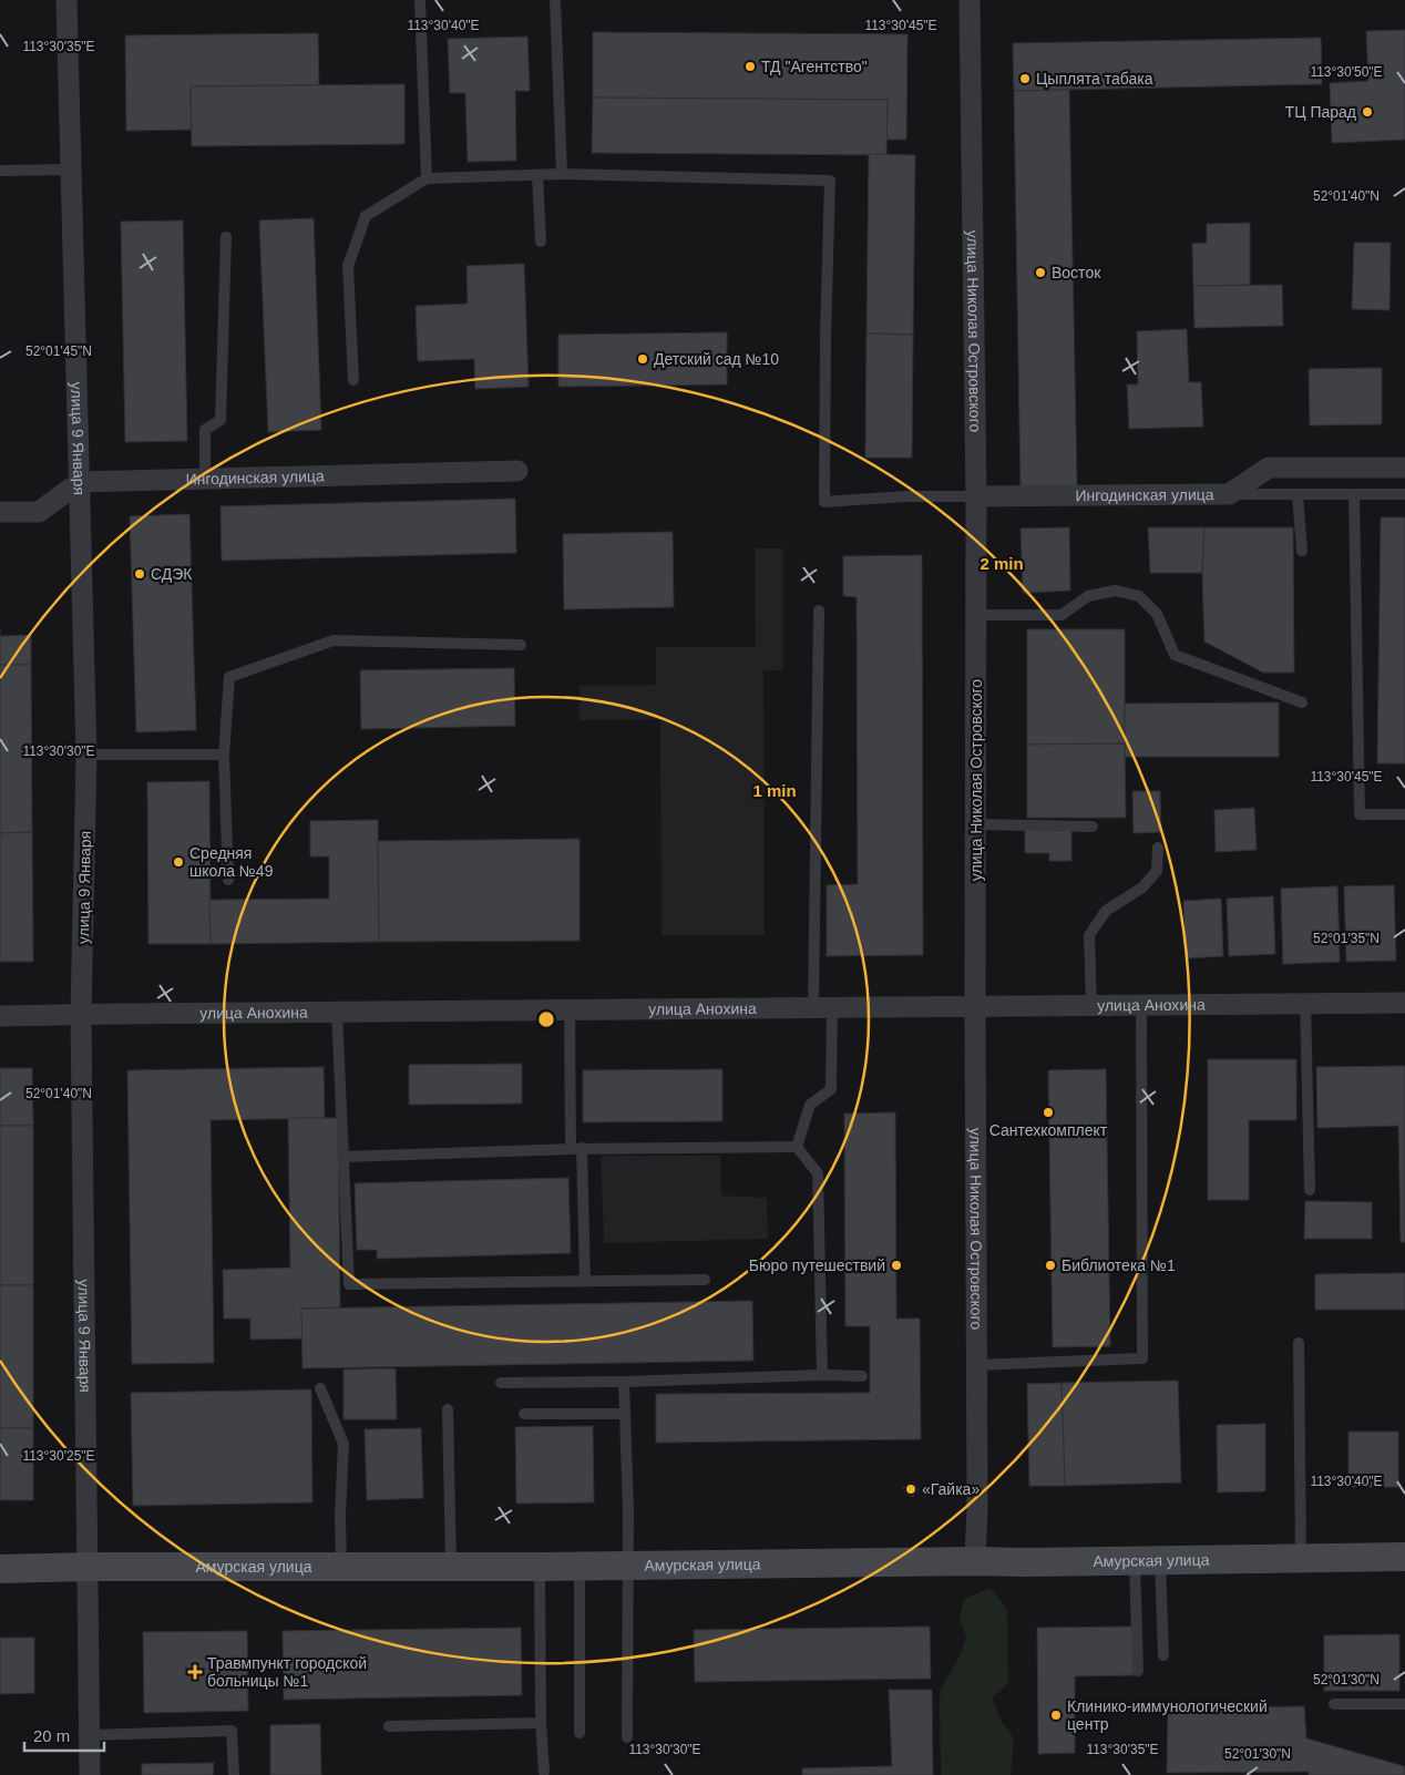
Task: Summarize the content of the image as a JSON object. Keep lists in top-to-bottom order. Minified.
{"streets":{"main road":["Амурская улица"],"street":["улица Николая Островского","улица 9 Января","Ингодинская улица","улица Анохина"]},"crossings":[["улица Николая Островского","Ингодинская улица"],["улица Николая Островского","улица Анохина"],["улица Николая Островского","Амурская улица"],["улица 9 Января","Ингодинская улица"],["улица 9 Января","улица Анохина"],["улица 9 Января","Амурская улица"]],"places":{"other":["ТД \"Агентство\"","Цыплята табака","ТЦ Парад","Восток","Детский сад №10","СДЭК","Средняя школа №49","Сантехкомплект","Бюро путешествий","Библиотека №1","«Гайка»","Клинико-иммунологический центр"],"health":["Травмпункт городской больницы №1"]},"scale_bar":"20 m","coordinates":["113°30'40\"E","113°30'45\"E","113°30'35\"E","113°30'50\"E","52°01'40\"N","52°01'45\"N","113°30'30\"E","52°01'35\"N","113°30'25\"E","52°01'30\"N"],"rings":["2 min","1 min"]}
